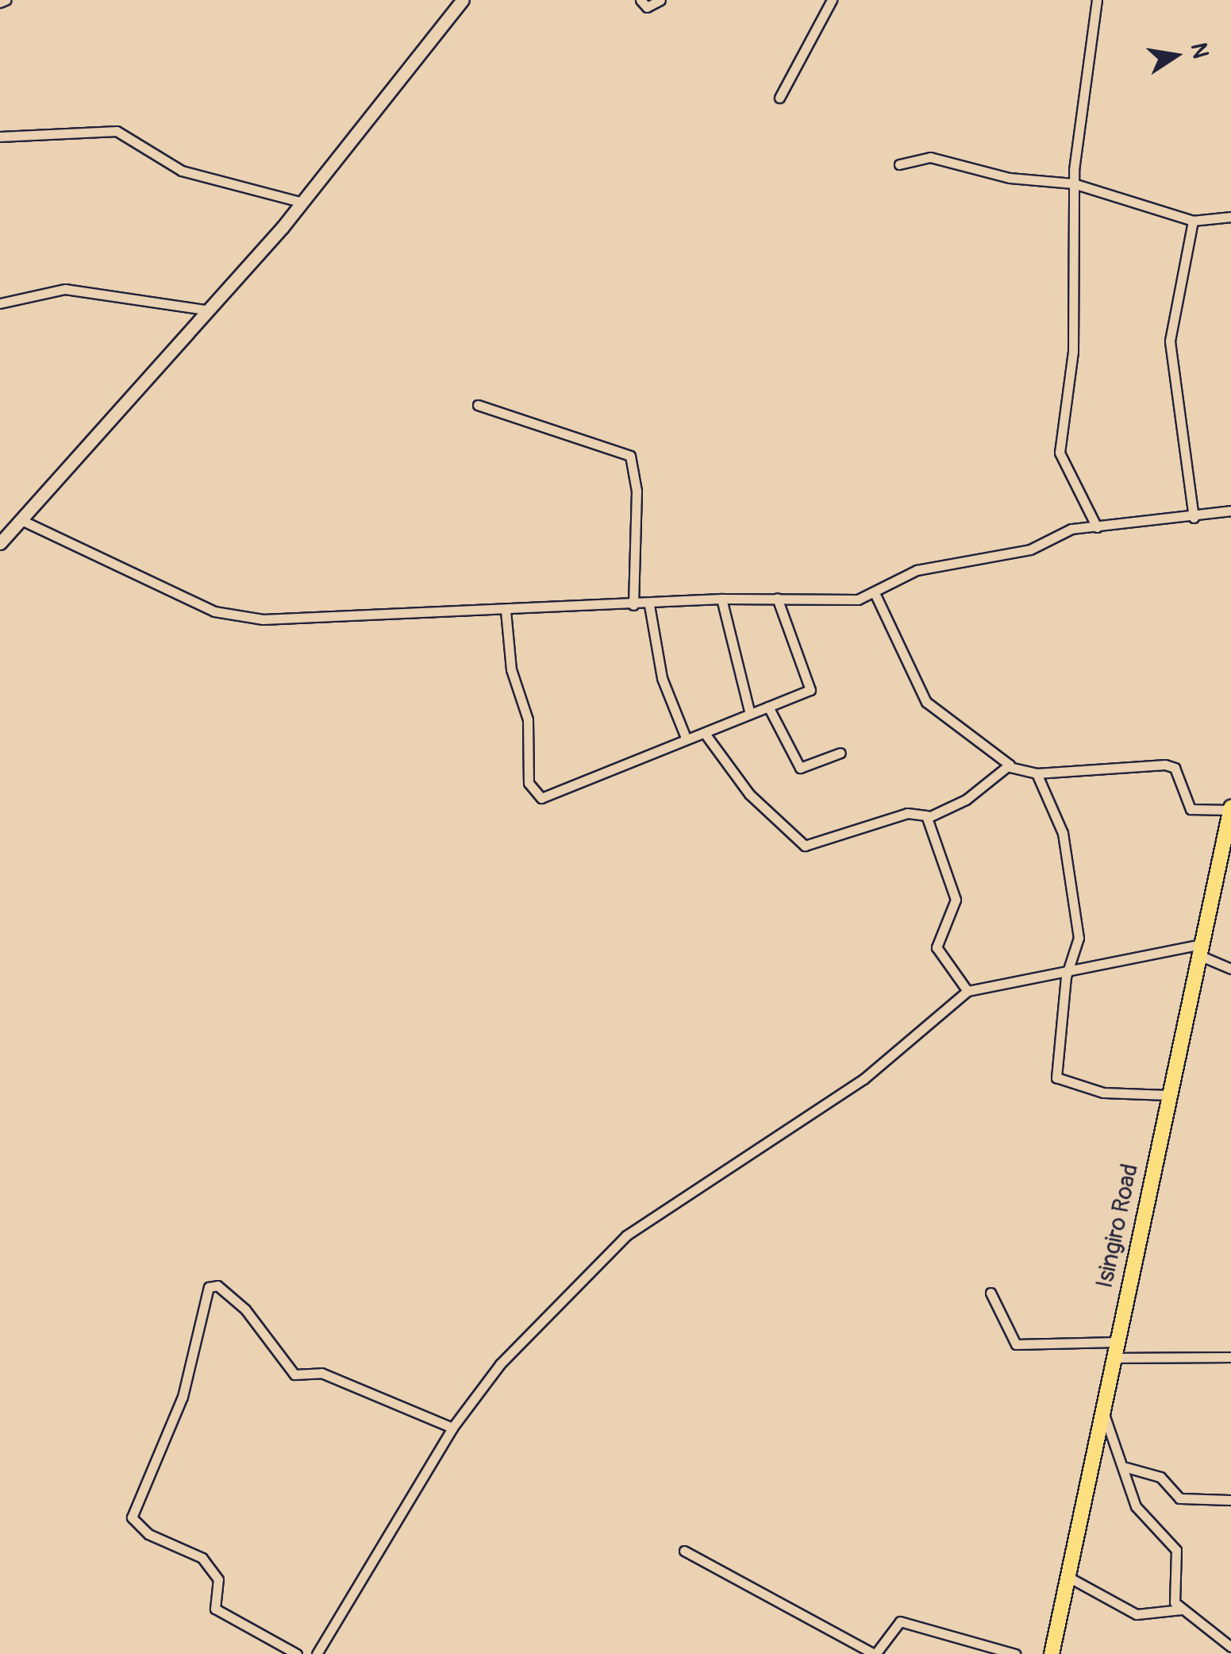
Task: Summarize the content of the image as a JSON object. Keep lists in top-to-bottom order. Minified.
{"streets":{"main road":["Isingiro Road"]},"north":"right"}
